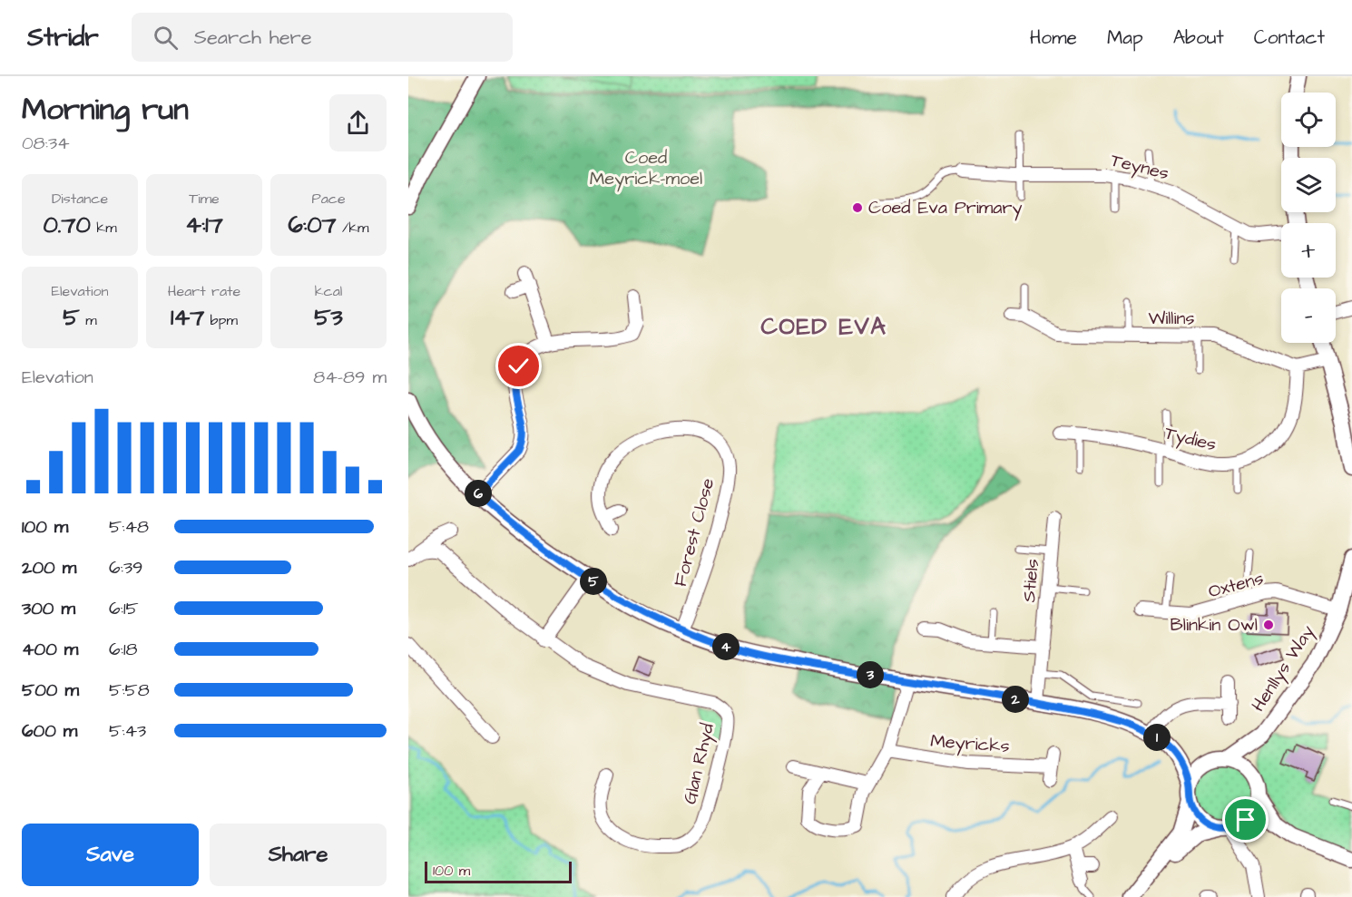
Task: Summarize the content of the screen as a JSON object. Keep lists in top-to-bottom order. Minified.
{"streets":{"street":["Teynes","Willins","Tydies","Forest Close","Stiels","Oxtens","Henllys Way","Meyricks","Glan Rhyd"]},"crossings":[["Willins","Tydies"],["Oxtens","Henllys Way"]],"districts":["COED EVA"],"parks":["Coed Meyrick-moel"],"places":["Coed Eva Primary","Blinkin Owl"],"scale_bar":"100 m","page":{"header":"Stridr","search":"Search here","nav":["Home","Map","About","Contact"],"heading":["Morning run","08:34"],"map_buttons":["+","−"],"stats":[["Distance","0.70 km"],["Time","4:17"],["Pace","6:07 /km"],["Elevation","5 m"],["Heart rate","147 bpm"],["kcal","53"]],"chart":["Elevation","84–89 m"],"pins":["6","5","4","3","2","1"],"list":[{"name":"100 m","note":"5:48"},{"name":"200 m","note":"6:39"},{"name":"300 m","note":"6:15"},{"name":"400 m","note":"6:18"},{"name":"500 m","note":"5:58"},{"name":"600 m","note":"5:43"}],"buttons":["Save","Share"],"scale":"100 m"}}
